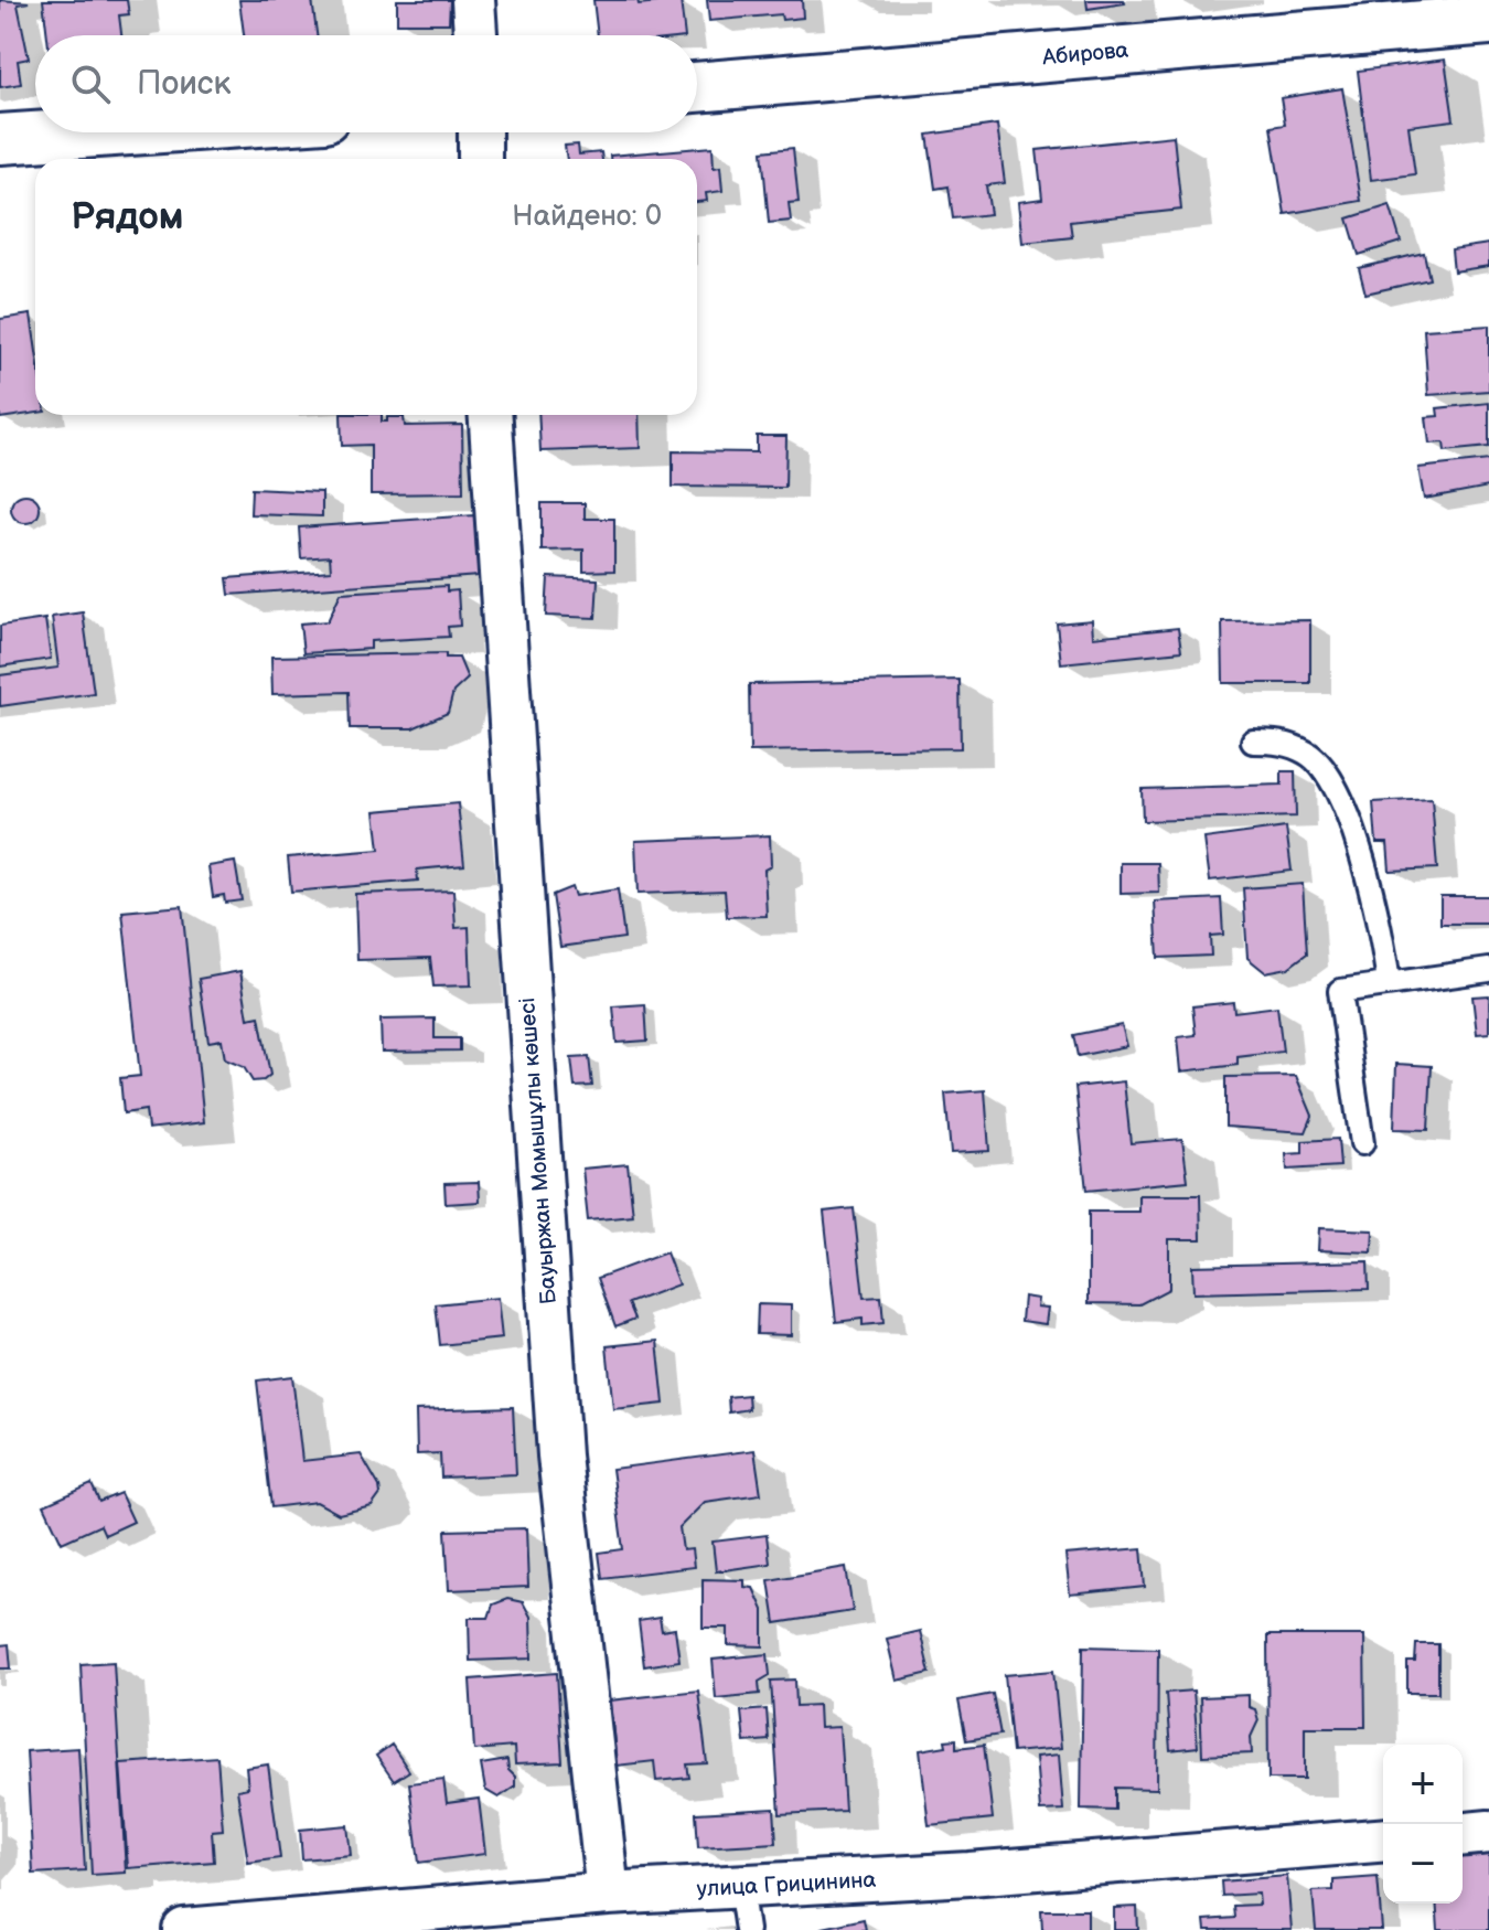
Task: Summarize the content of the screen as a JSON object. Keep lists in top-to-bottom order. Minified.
{"streets":{"street":["Абирова","Бауыржан Момышұлы көшесі","улица Грицинина"]},"crossings":[["Бауыржан Момышұлы көшесі","улица Грицинина"]],"page":{"search":"Поиск","heading":["Рядом","Найдено: 0"],"map_buttons":["+","−"]}}
